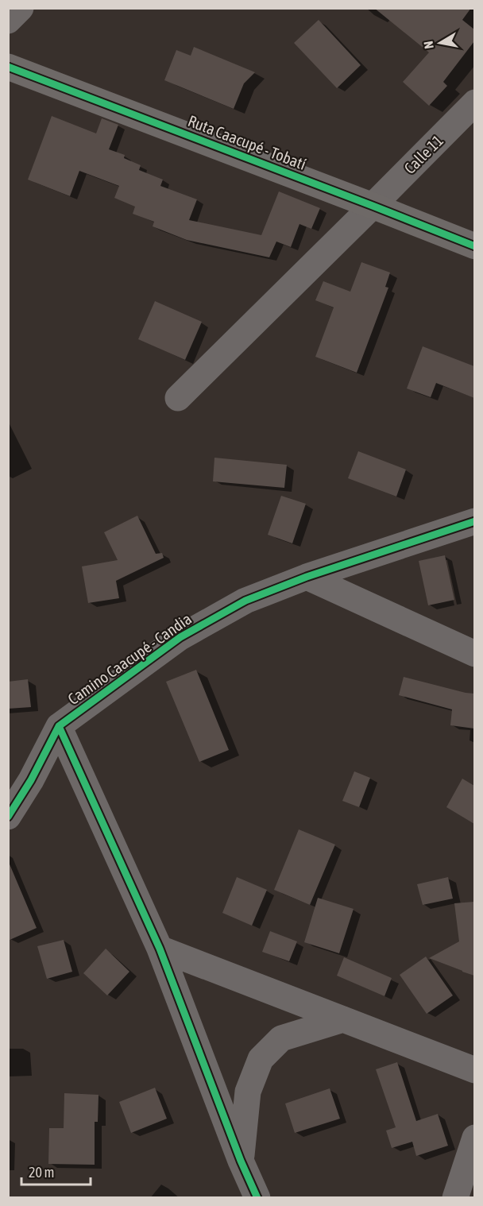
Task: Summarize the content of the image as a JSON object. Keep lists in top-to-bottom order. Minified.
{"streets":{"main road":["Ruta Caacupé - Tobatí"],"street":["Calle 11","Camino Caacupé - Candia"]},"crossings":[["Ruta Caacupé - Tobatí","Calle 11"]],"scale_bar":"20 m","north":"left"}
